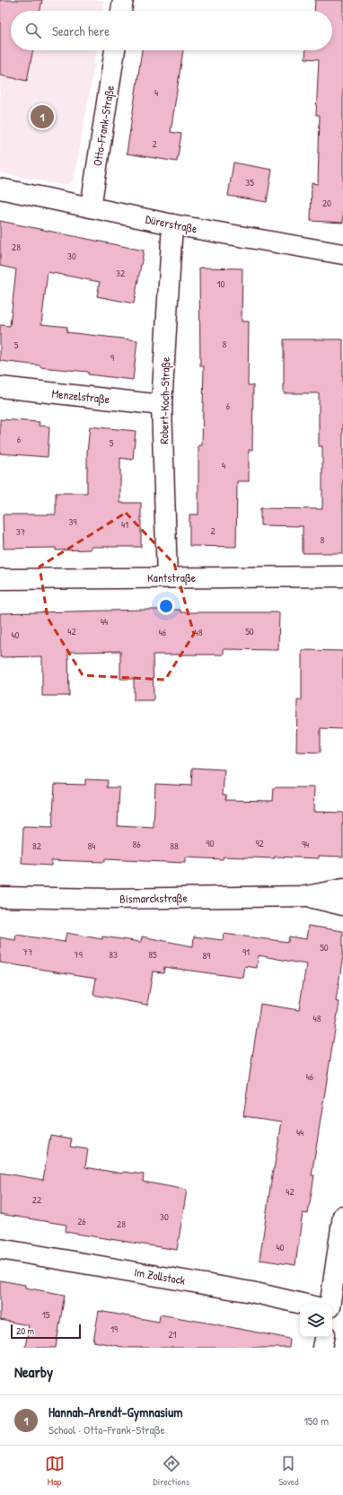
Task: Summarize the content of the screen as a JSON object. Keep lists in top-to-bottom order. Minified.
{"streets":{"street":["Otto-Frank-Straße","Dürerstraße","Menzelstraße","Robert-Koch-Straße","Kantstraße","Bismarckstraße","Im Zollstock"]},"crossings":[["Otto-Frank-Straße","Dürerstraße"],["Dürerstraße","Robert-Koch-Straße"],["Menzelstraße","Robert-Koch-Straße"],["Robert-Koch-Straße","Kantstraße"]],"house_numbers":["4","2","35","20","28","30","32","10","8","5","9","6","6","5","4","39","41","2","37","8","44","42","50","46","48","40","90","92","86","94","82","84","88","50","77","91","79","83","85","89","48","46","44","42","22","30","26","28","40","15","19","21"],"scale_bar":"20 m","page":{"search":"Search here","pins":"1","scale":"20 m","heading":"Nearby","list":[{"mark":"1","name":"Hannah-Arendt-Gymnasium","note":"School · Otto-Frank-Straße","value":"150 m"}],"nav":["Map","Directions","Saved"]}}
